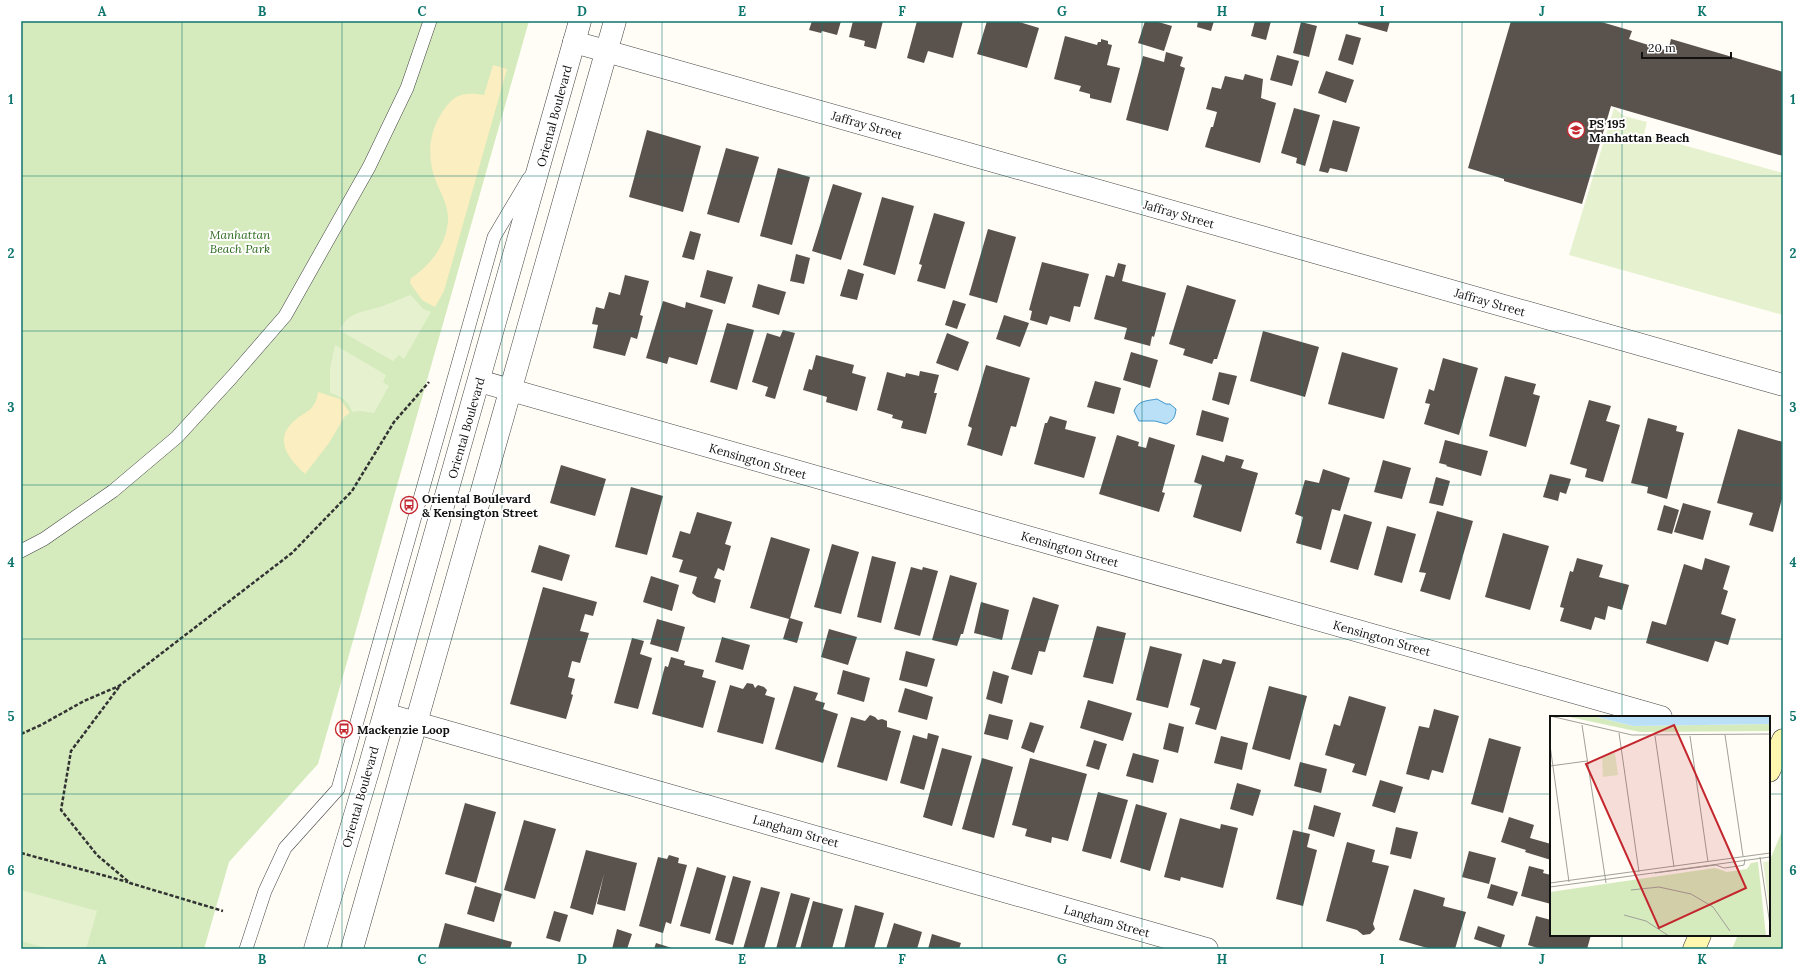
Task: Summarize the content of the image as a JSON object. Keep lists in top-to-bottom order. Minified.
{"streets":{"street":["Oriental Boulevard","Jaffray Street","Kensington Street","Langham Street"]},"crossings":[["Oriental Boulevard","Jaffray Street"],["Oriental Boulevard","Kensington Street"],["Oriental Boulevard","Langham Street"]],"parks":["Manhattan Beach Park"],"places":{"school or university":["PS 195 Manhattan Beach"],"bus stop":["Oriental Boulevard & Kensington Street","Mackenzie Loop"]},"scale_bar":"20 m","grid":{"columns":["A","B","C","D","E","F","G","H","I","J","K"],"rows":["1","2","3","4","5","6"]}}
